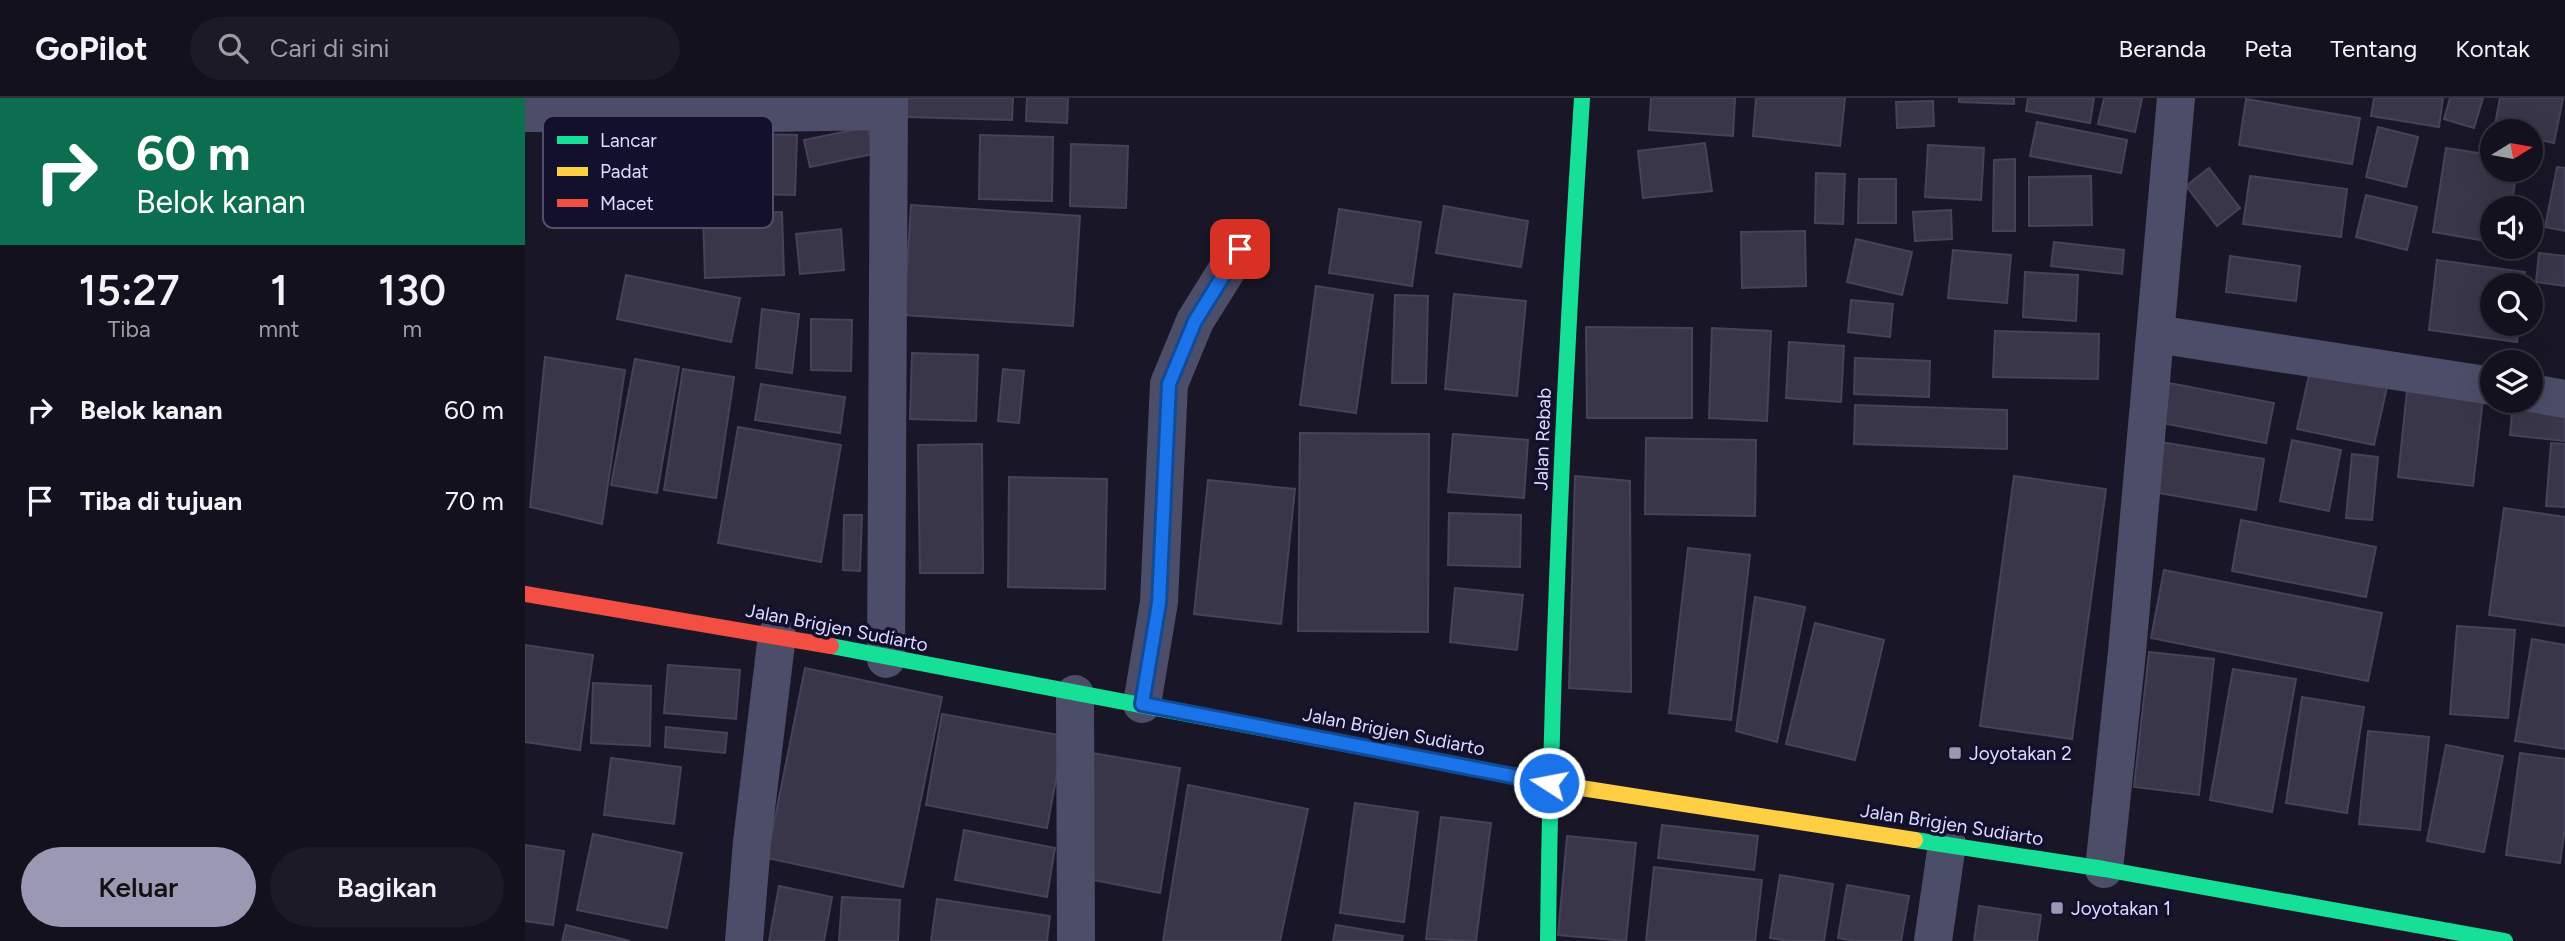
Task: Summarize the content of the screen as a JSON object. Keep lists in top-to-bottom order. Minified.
{"streets":{"main road":["Jalan Rebab","Jalan Brigjen Sudiarto"]},"crossings":[["Jalan Rebab","Jalan Brigjen Sudiarto"]],"places":{"transit":["Joyotakan 2","Joyotakan 1"]},"legend":["Lancar","Padat","Macet"],"north":"right","page":{"header":"GoPilot","search":"Cari di sini","nav":["Beranda","Peta","Tentang","Kontak"],"turn":["60 m","Belok kanan"],"eta":["15:27","Tiba","1","mnt","130","m"],"list":[{"name":"Belok kanan","value":"60 m"},{"name":"Tiba di tujuan","value":"70 m"}],"buttons":["Keluar","Bagikan"]}}
